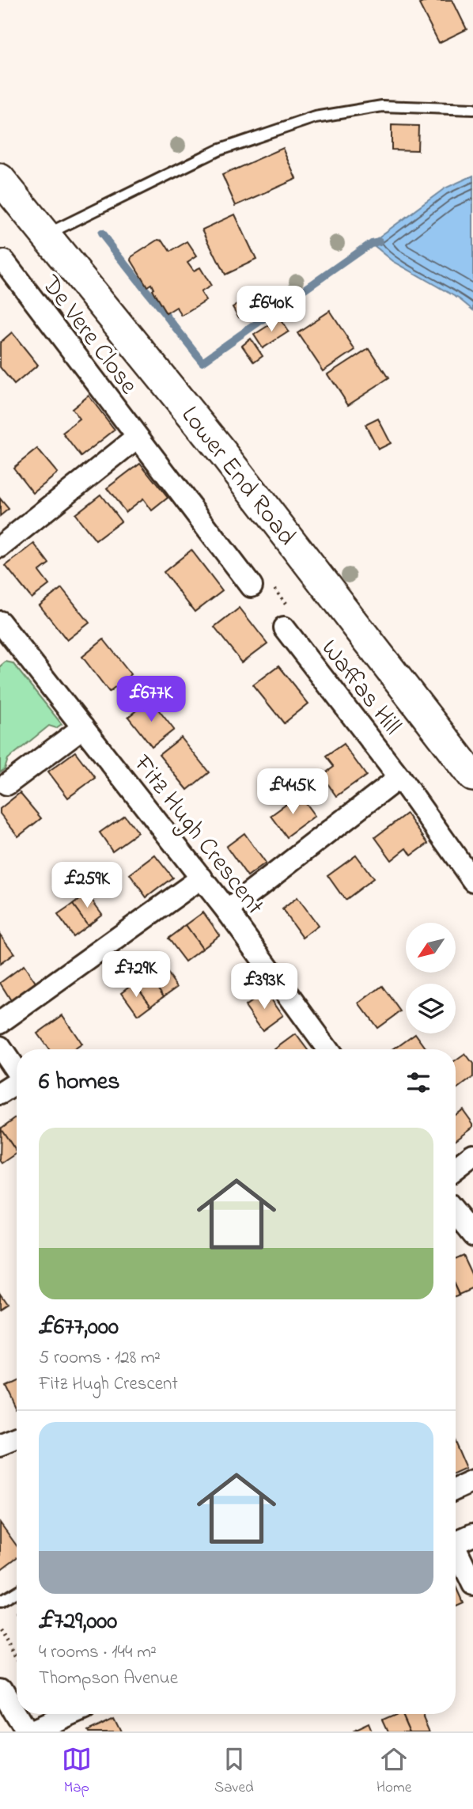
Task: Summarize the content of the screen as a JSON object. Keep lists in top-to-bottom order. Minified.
{"streets":{"street":["De Vere Close","Lower End Road","Waffas Hill","Fitz Hugh Crescent"]},"north":"bottom left","page":{"price":["£640K","£677K","£445K","£259K","£729K","£393K"],"heading":"6 homes","list":[{"name":"£677,000","note":"5 rooms · 128 m² · Fitz Hugh Crescent"},{"name":"£729,000","note":"4 rooms · 144 m² · Thompson Avenue"}],"tabs":["Map","Saved","Home"]}}
